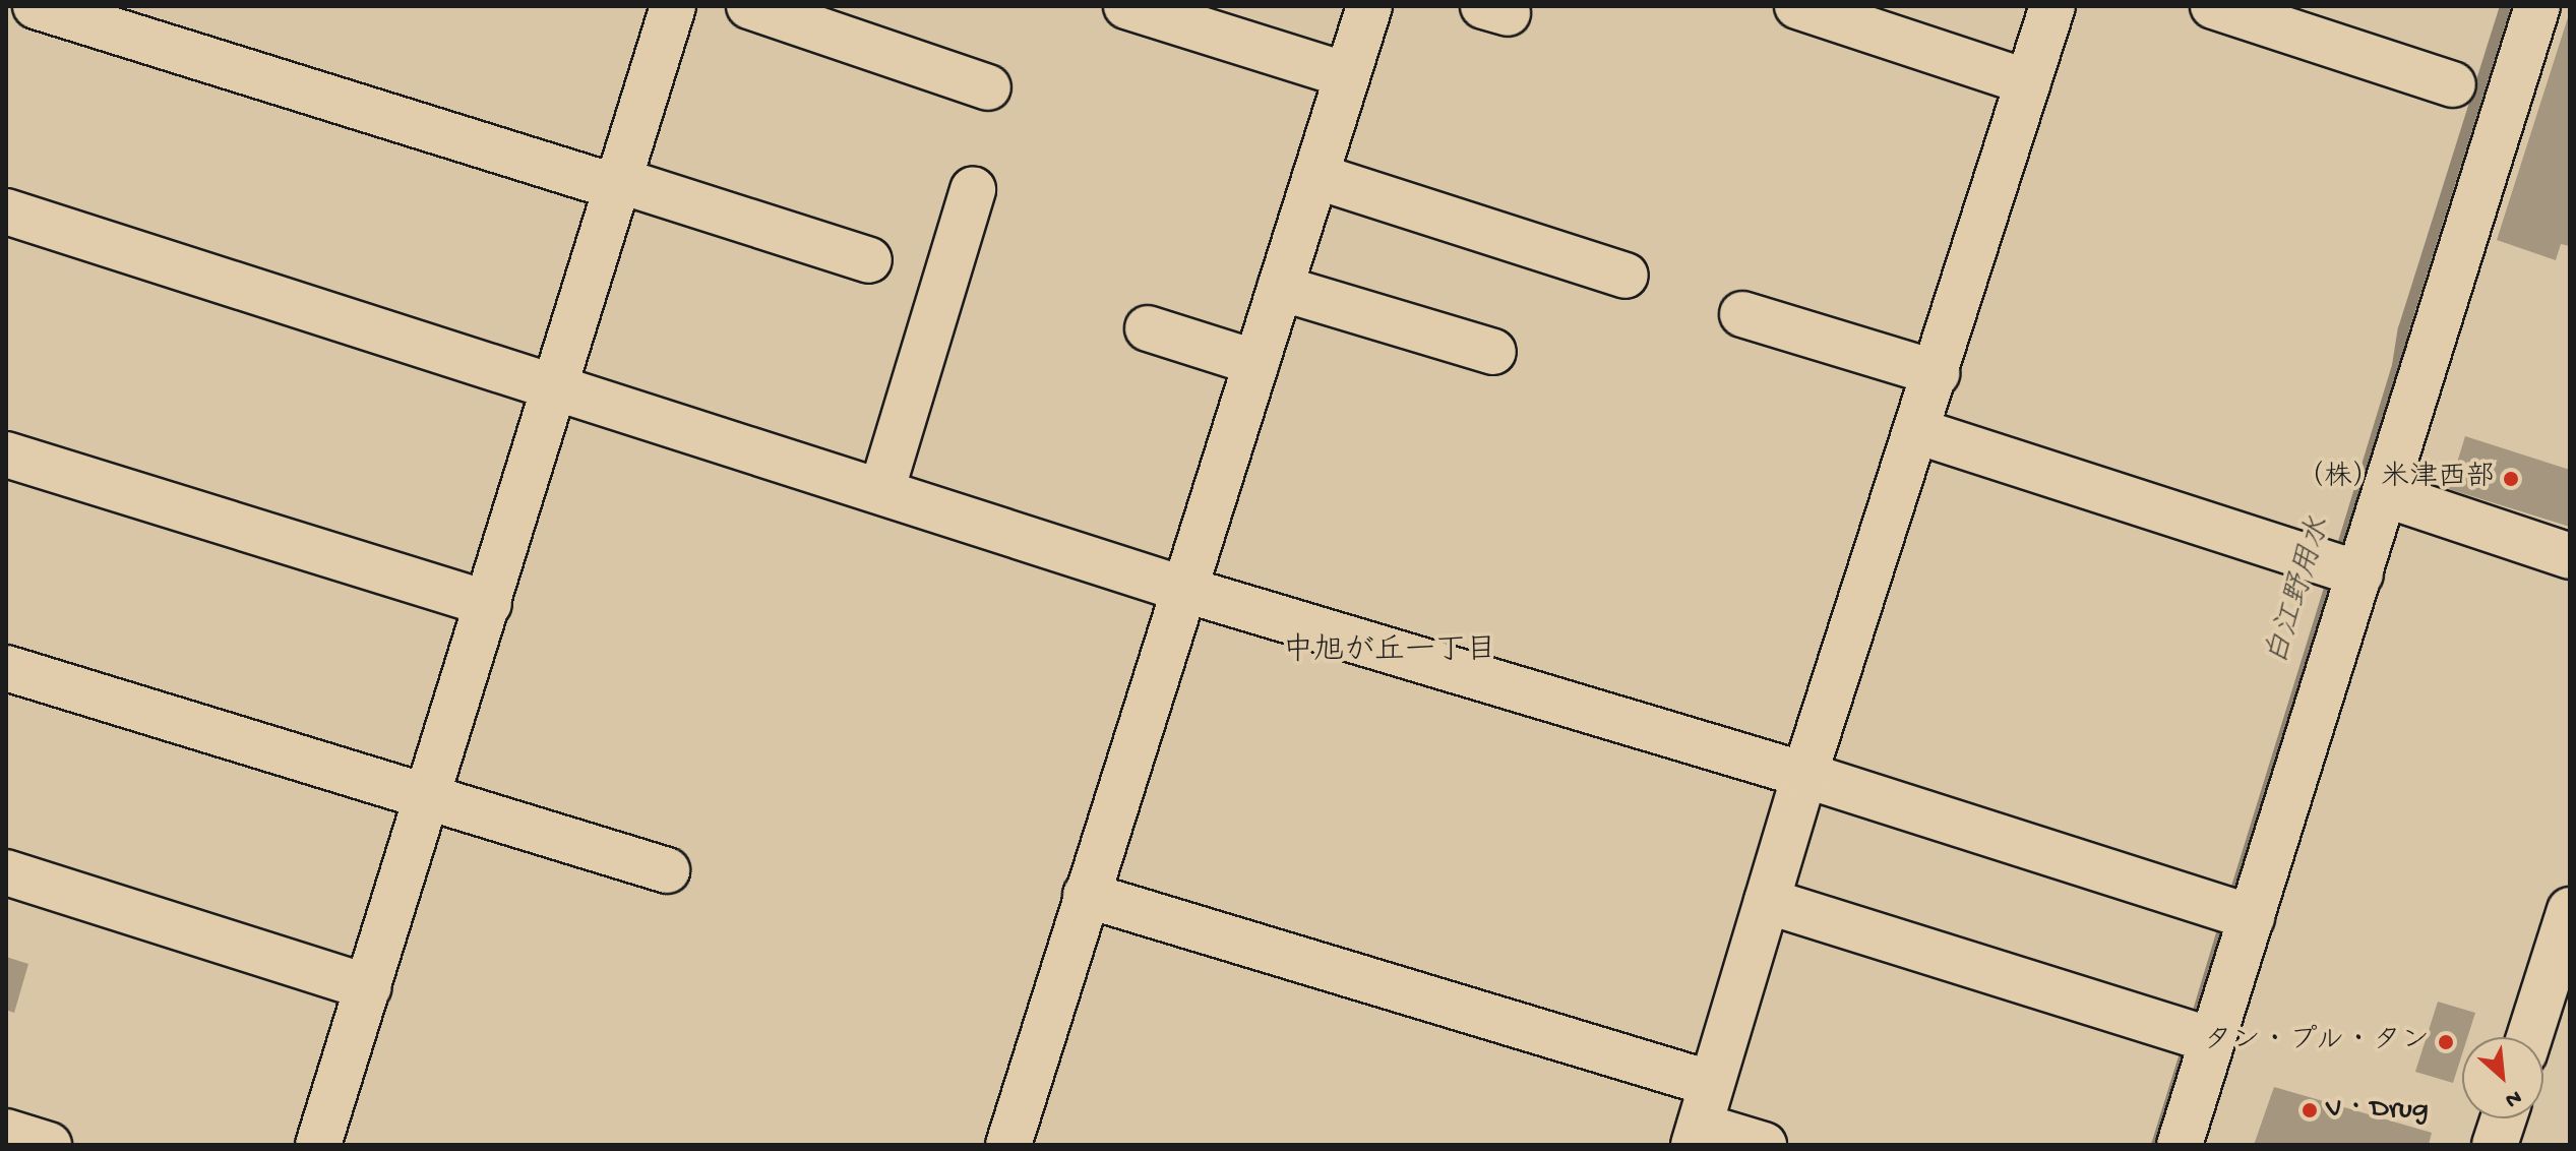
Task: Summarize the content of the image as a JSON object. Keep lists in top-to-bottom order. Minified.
{"districts":["中旭が丘一丁目"],"water":["白江野用水"],"places":["（株）米津西部","タン・プル・タン","V・Drug"],"north":"bottom right"}
